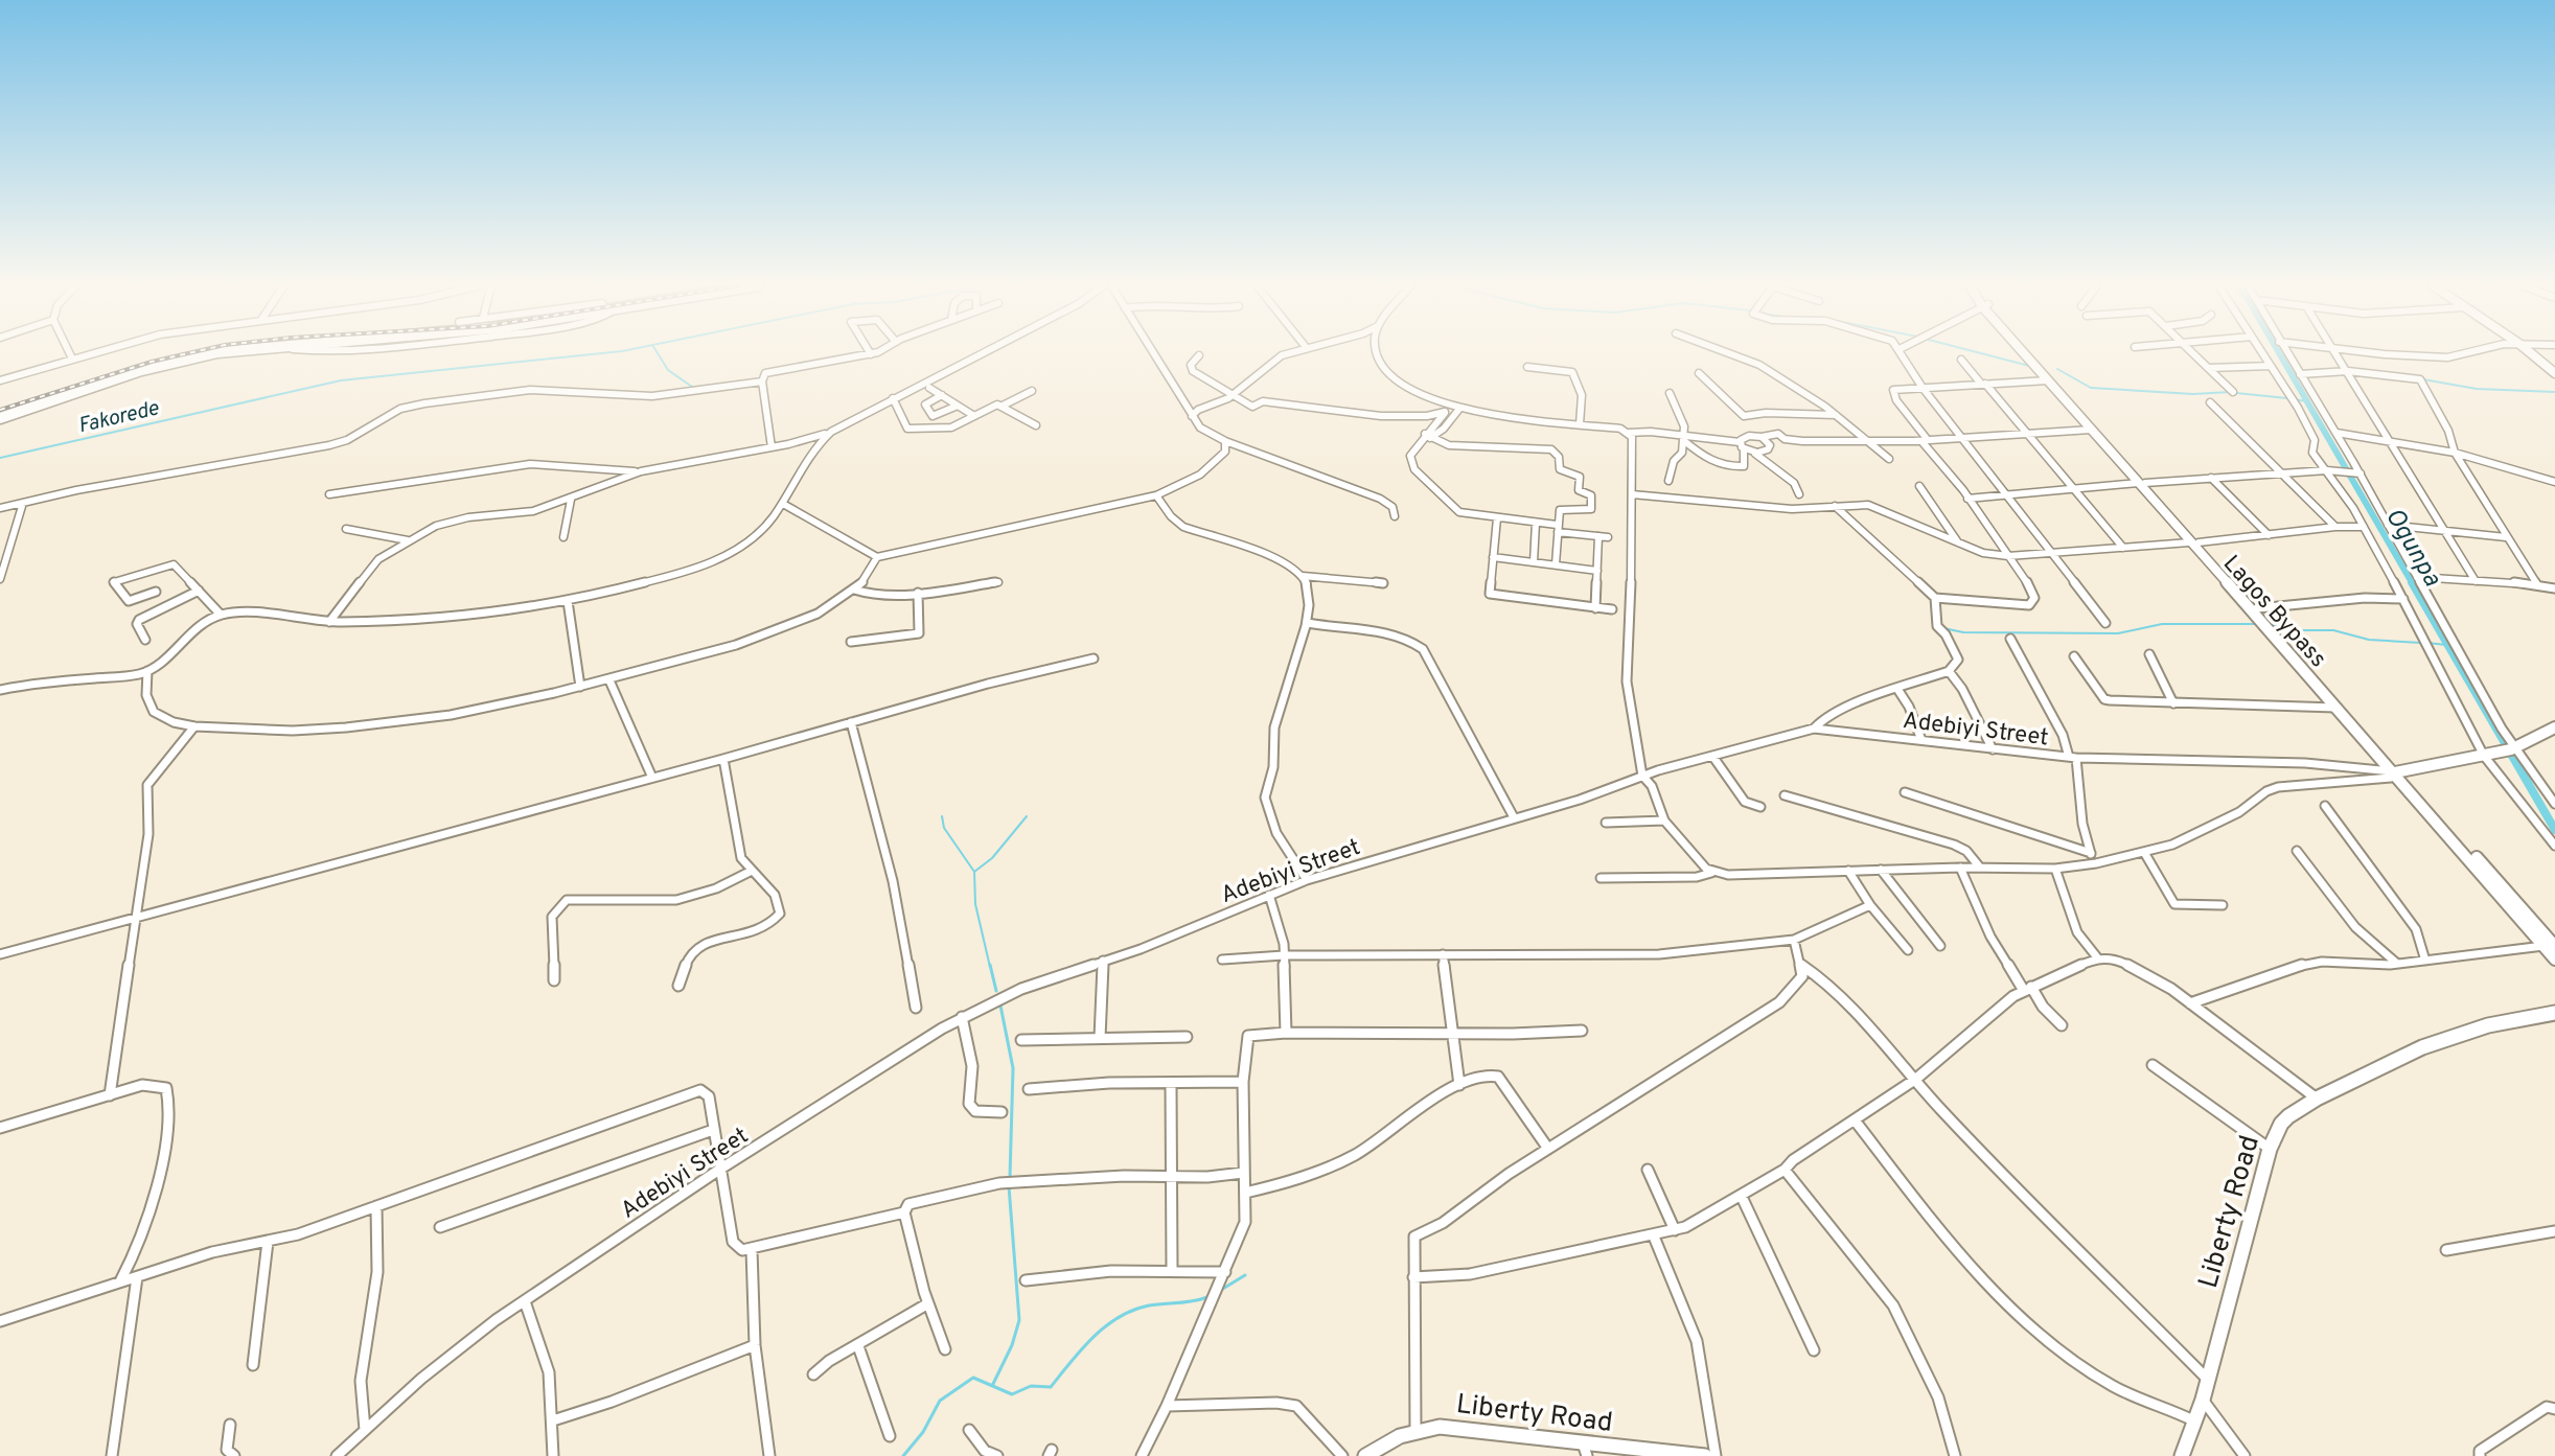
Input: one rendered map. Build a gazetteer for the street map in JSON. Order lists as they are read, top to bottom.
{
  "streets": {
    "main road": ["Lagos Bypass", "Liberty Road"],
    "street": ["Adebiyi Street"]
  },
  "crossings": [
    ["Lagos Bypass", "Adebiyi Street"]
  ],
  "water": ["Fakorede", "Ogunpa"]
}
